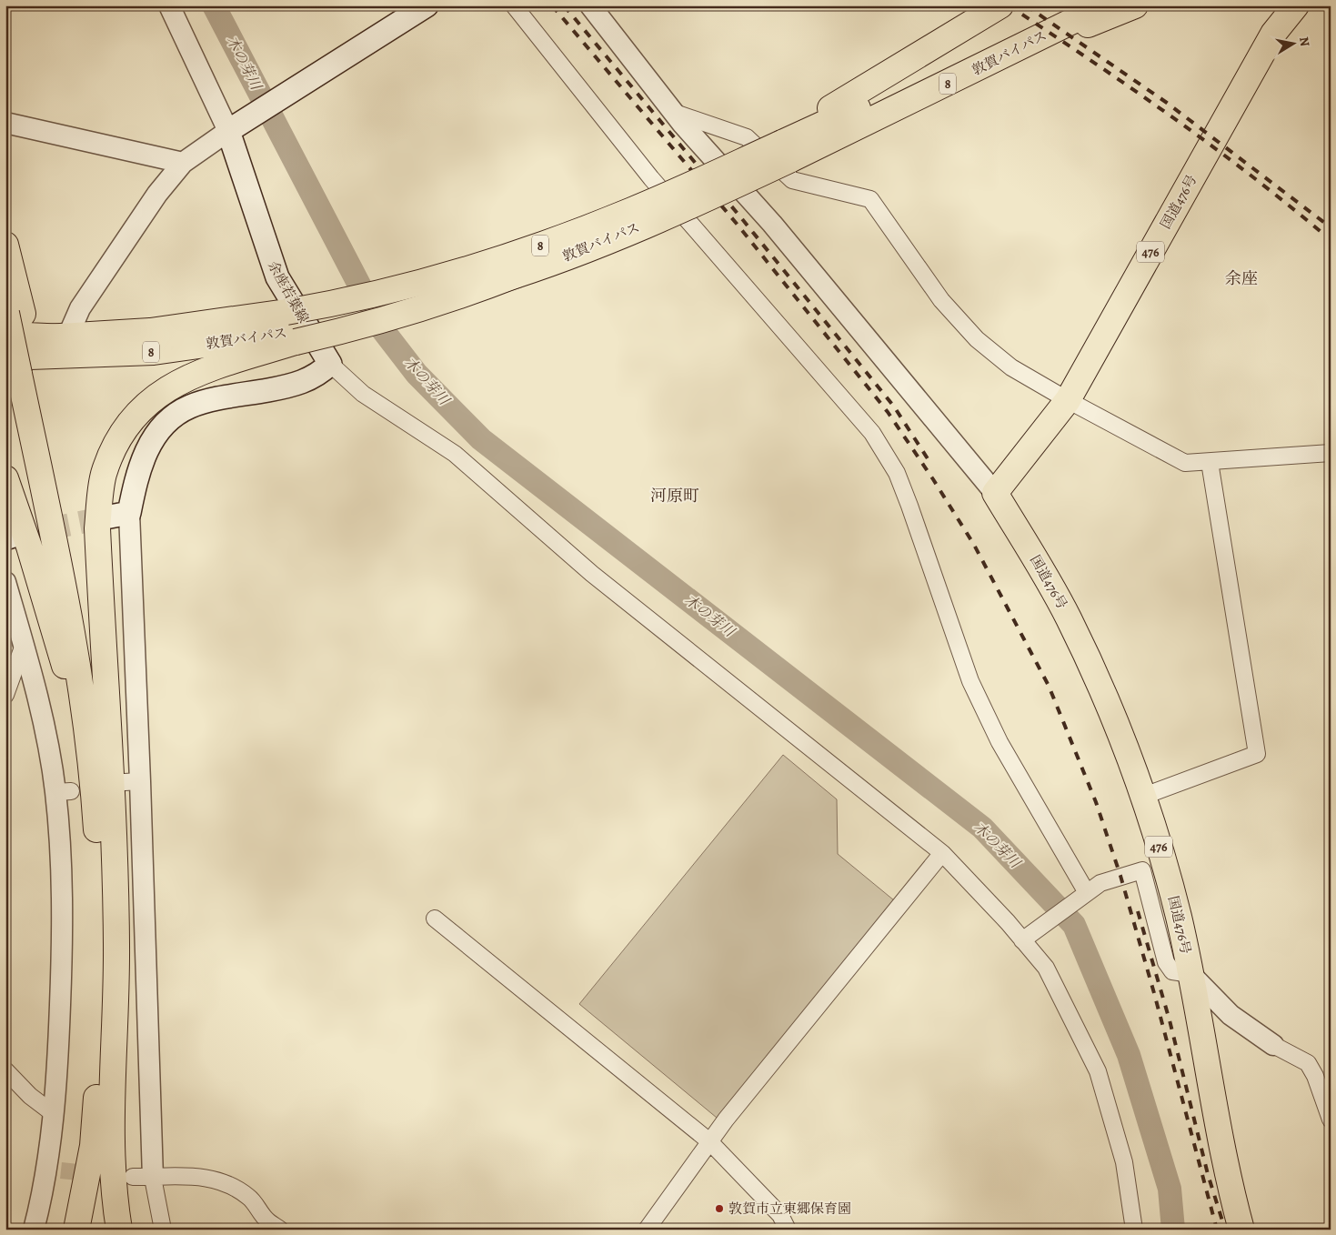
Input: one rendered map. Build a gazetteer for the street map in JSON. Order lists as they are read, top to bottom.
{
  "streets": {
    "highway": [
      "敦賀バイパス",
      "8",
      "国道476号",
      "476"
    ],
    "main road": ["余座若葉線"]
  },
  "districts": ["余座", "河原町"],
  "water": ["木の芽川"],
  "places": ["敦賀市立東郷保育園"],
  "north": "right"
}
